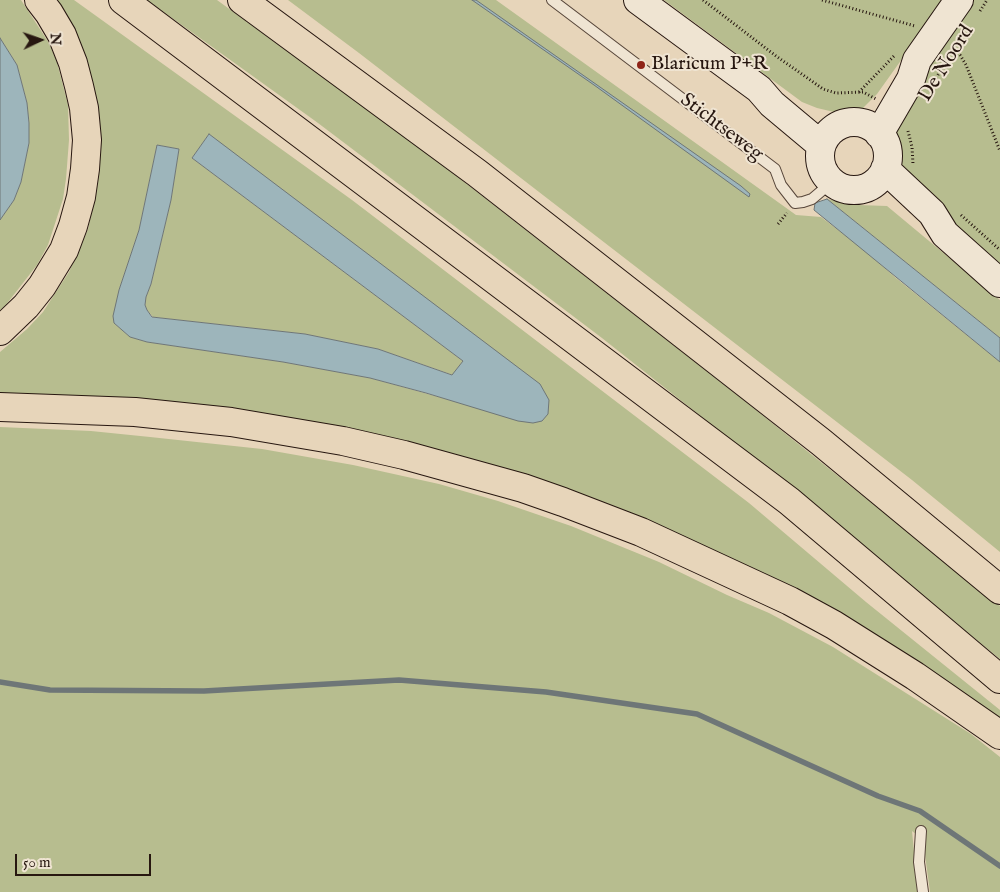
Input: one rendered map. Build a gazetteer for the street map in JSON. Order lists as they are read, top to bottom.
{
  "streets": {
    "street": ["De Noord"],
    "lane": ["Stichtseweg"]
  },
  "crossings": [
    ["De Noord", "Stichtseweg"]
  ],
  "places": ["Blaricum P+R"],
  "scale_bar": "50 m",
  "north": "right"
}
